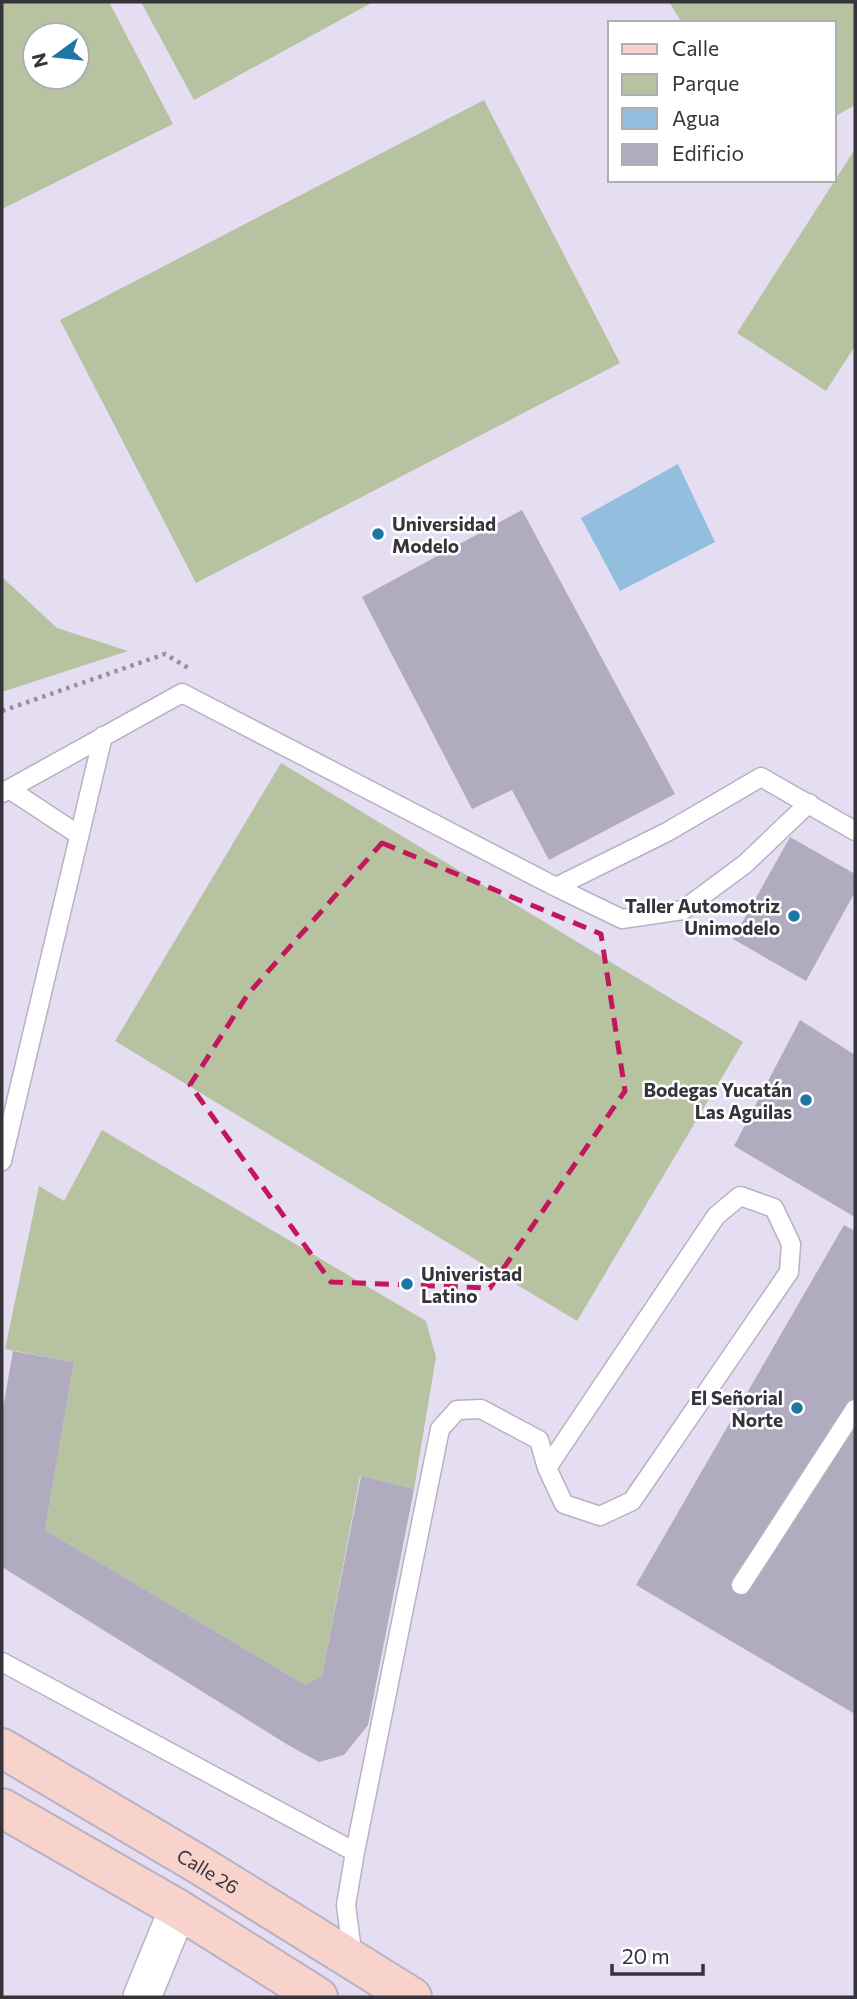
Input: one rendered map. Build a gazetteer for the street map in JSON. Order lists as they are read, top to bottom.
{
  "streets": {
    "main road": ["Calle 26"]
  },
  "places": [
    "Universidad Modelo",
    "Taller Automotriz Unimodelo",
    "Bodegas Yucatán Las Aguilas",
    "Univeristad Latino",
    "El Señorial Norte"
  ],
  "legend": [
    "Calle",
    "Parque",
    "Agua",
    "Edificio"
  ],
  "scale_bar": "20 m",
  "north": "left"
}
